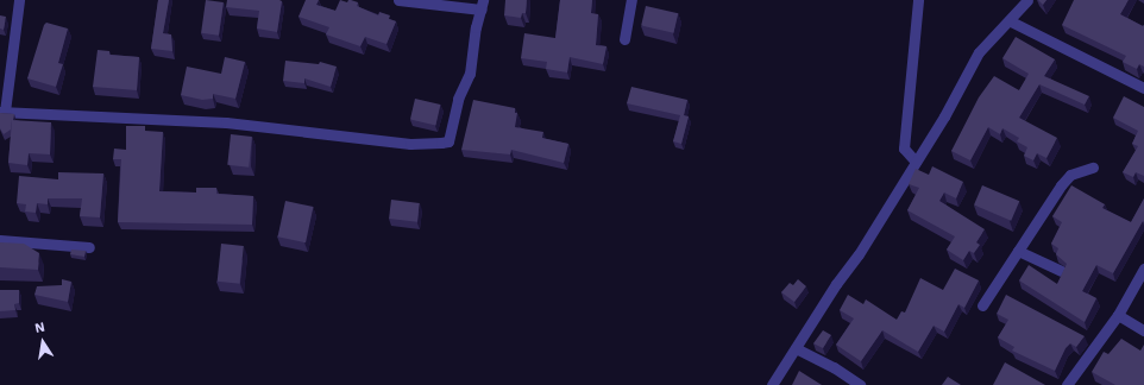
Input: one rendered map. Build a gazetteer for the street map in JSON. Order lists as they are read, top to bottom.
{
  "north": "top"
}
